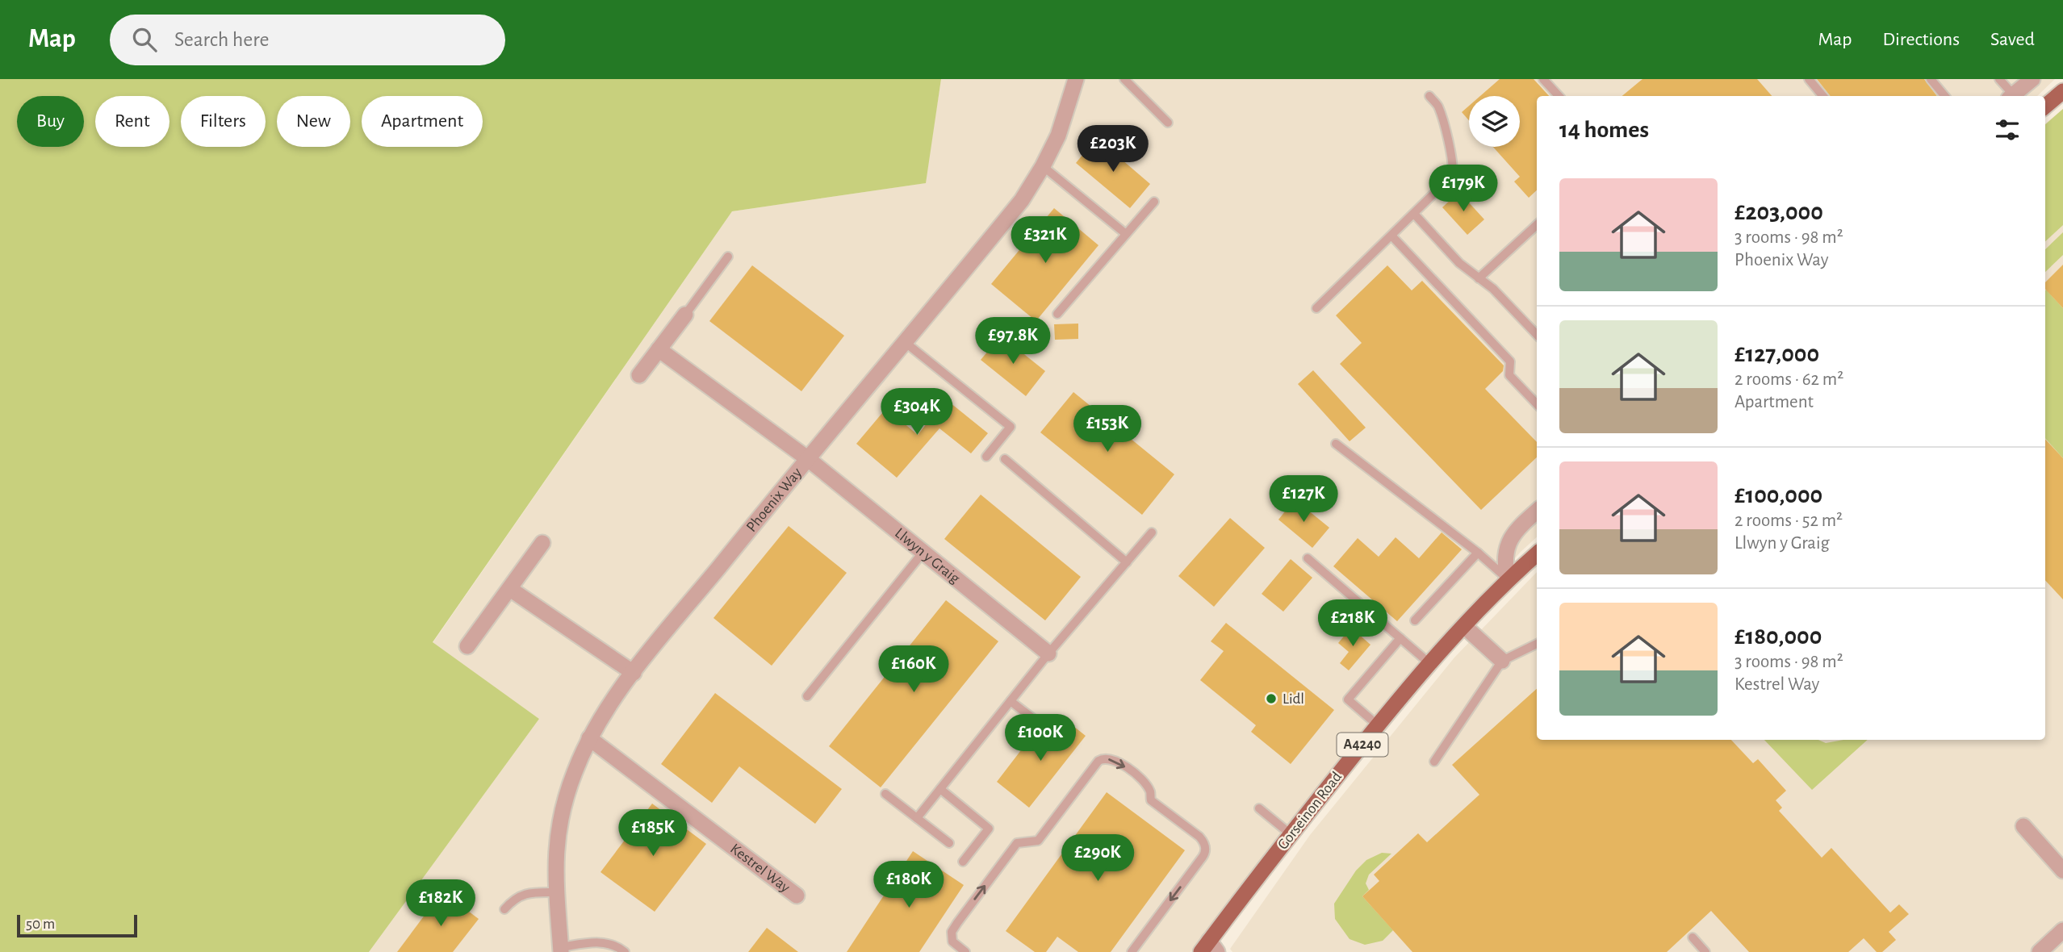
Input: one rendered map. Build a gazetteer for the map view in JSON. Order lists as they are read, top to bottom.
{
  "streets": {
    "main road": ["A4240", "Gorseinon Road"],
    "street": ["Phoenix Way", "Llwyn y Graig", "Kestrel Way"]
  },
  "crossings": [
    ["Phoenix Way", "Llwyn y Graig"],
    ["Phoenix Way", "Kestrel Way"]
  ],
  "places": ["Lidl"],
  "scale_bar": "50 m",
  "page": {
    "header": "Map",
    "search": "Search here",
    "nav": ["Map", "Directions", "Saved"],
    "chip": [
      "Buy",
      "Rent",
      "Filters",
      "New",
      "Apartment"
    ],
    "heading": "14 homes",
    "price": [
      "£203K",
      "£179K",
      "£321K",
      "£97.8K",
      "£304K",
      "£153K",
      "£127K",
      "£218K",
      "£160K",
      "£100K",
      "£185K",
      "£290K",
      "£180K",
      "£182K"
    ],
    "list": [
      {
        "name": "£203,000",
        "note": "3 rooms · 98 m² · Phoenix Way"
      },
      {
        "name": "£127,000",
        "note": "2 rooms · 62 m² · Apartment"
      },
      {
        "name": "£100,000",
        "note": "2 rooms · 52 m² · Llwyn y Graig"
      },
      {
        "name": "£180,000",
        "note": "3 rooms · 98 m² · Kestrel Way"
      }
    ],
    "scale": "50 m"
  }
}
